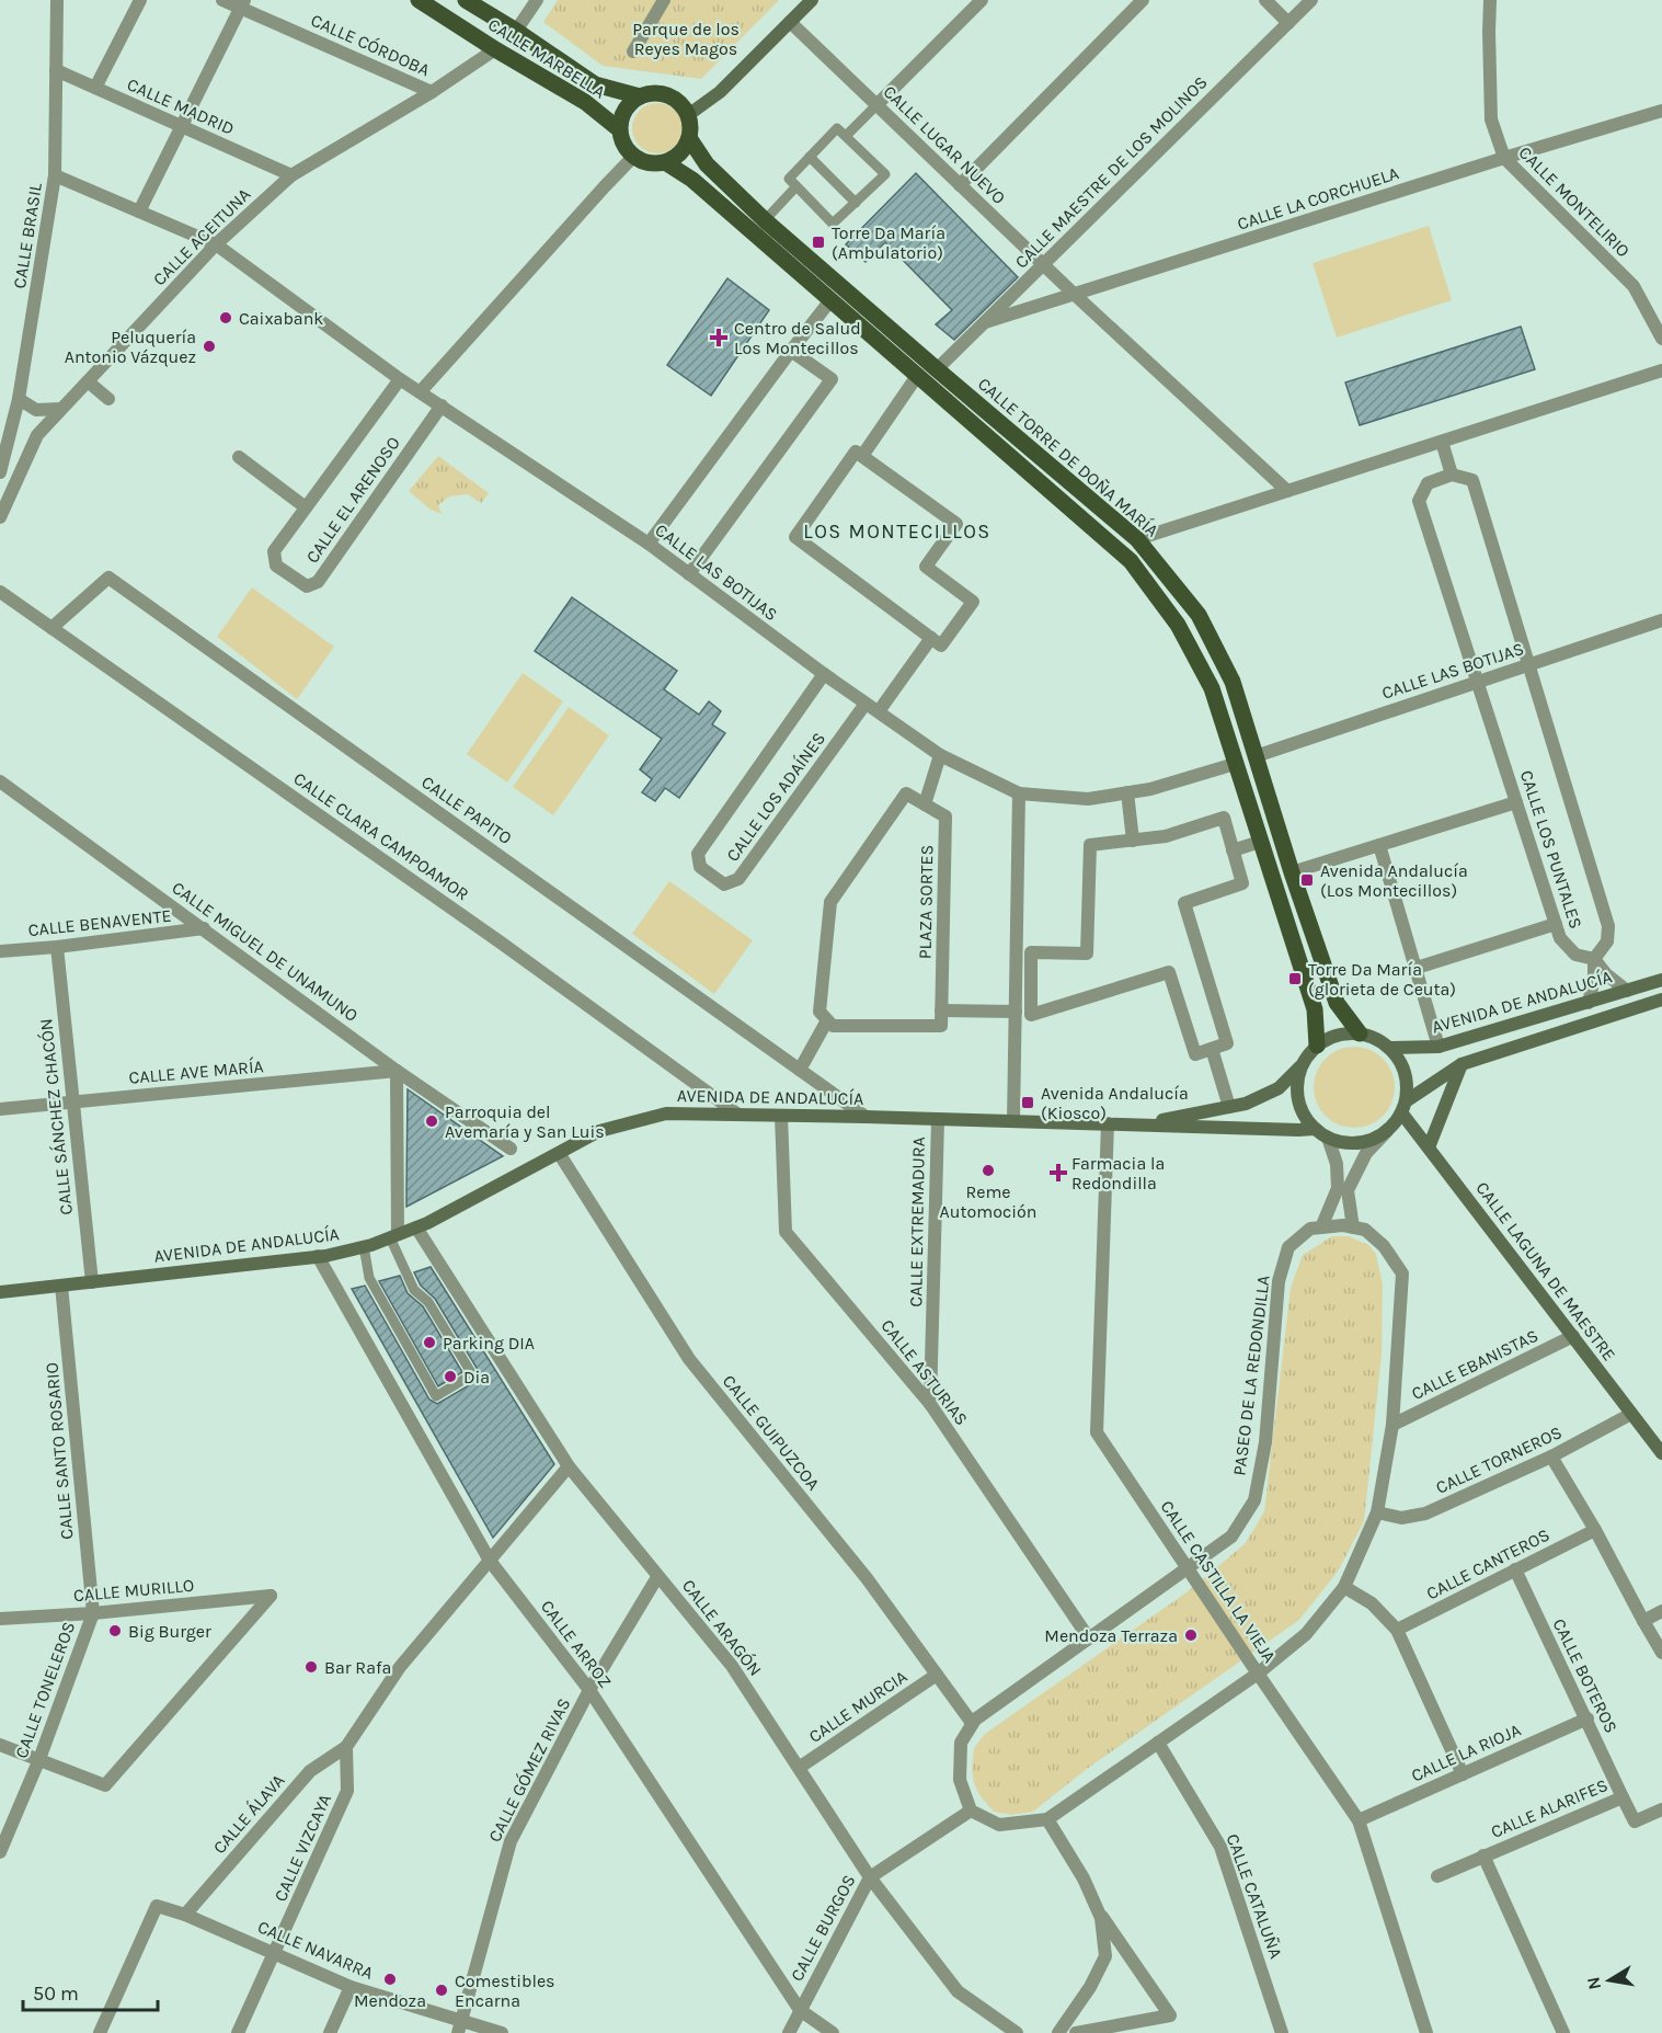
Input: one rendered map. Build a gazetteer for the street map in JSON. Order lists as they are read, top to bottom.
{
  "streets": {
    "main road": [
      "CALLE MARBELLA",
      "CALLE TORRE DE DOÑA MARÍA",
      "AVENIDA DE ANDALUCÍA",
      "CALLE LAGUNA DE MAESTRE"
    ],
    "street": [
      "CALLE CÓRDOBA",
      "CALLE MADRID",
      "CALLE LUGAR NUEVO",
      "CALLE MAESTRE DE LOS MOLINOS",
      "CALLE LA CORCHUELA",
      "CALLE MONTELIRIO",
      "CALLE BRASIL",
      "CALLE ACEITUNA",
      "CALLE EL ARENOSO",
      "CALLE LAS BOTIJAS",
      "CALLE LOS ADAÍNES",
      "CALLE PAPITO",
      "CALLE CLARA CAMPOAMOR",
      "CALLE LOS PUNTALES",
      "PLAZA SORTES",
      "CALLE BENAVENTE",
      "CALLE MIGUEL DE UNAMUNO",
      "CALLE AVE MARÍA",
      "CALLE SÁNCHEZ CHACÓN",
      "CALLE EXTREMADURA",
      "CALLE EBANISTAS",
      "CALLE ASTURIAS",
      "PASEO DE LA REDONDILLA",
      "CALLE GUIPUZCOA",
      "CALLE SANTO ROSARIO",
      "CALLE TORNEROS",
      "CALLE CANTEROS",
      "CALLE CASTILLA LA VIEJA",
      "CALLE MURILLO",
      "CALLE ARAGÓN",
      "CALLE ARROZ",
      "CALLE BOTEROS",
      "CALLE TONELEROS",
      "CALLE MURCIA",
      "CALLE LA RIOJA",
      "CALLE GÓMEZ RIVAS",
      "CALLE ALARIFES",
      "CALLE ÁLAVA",
      "CALLE VIZCAYA",
      "CALLE CATALUÑA",
      "CALLE BURGOS",
      "CALLE NAVARRA"
    ]
  },
  "crossings": [
    ["CALLE CÓRDOBA", "CALLE ACEITUNA"],
    ["CALLE MARBELLA", "CALLE ACEITUNA"],
    ["CALLE MARBELLA", "CALLE TORRE DE DOÑA MARÍA"],
    ["CALLE MADRID", "CALLE BRASIL"],
    ["CALLE MADRID", "CALLE ACEITUNA"],
    ["CALLE LUGAR NUEVO", "CALLE MAESTRE DE LOS MOLINOS"],
    ["CALLE LUGAR NUEVO", "CALLE LA CORCHUELA"],
    ["CALLE MAESTRE DE LOS MOLINOS", "CALLE LA CORCHUELA"],
    ["CALLE MAESTRE DE LOS MOLINOS", "CALLE TORRE DE DOÑA MARÍA"],
    ["CALLE LA CORCHUELA", "CALLE MONTELIRIO"],
    ["CALLE BRASIL", "CALLE LAS BOTIJAS"],
    ["CALLE ACEITUNA", "CALLE LAS BOTIJAS"],
    ["CALLE TORRE DE DOÑA MARÍA", "CALLE LAS BOTIJAS"],
    ["CALLE TORRE DE DOÑA MARÍA", "AVENIDA DE ANDALUCÍA"],
    ["CALLE TORRE DE DOÑA MARÍA", "CALLE LAGUNA DE MAESTRE"],
    ["CALLE EL ARENOSO", "CALLE LAS BOTIJAS"],
    ["CALLE LAS BOTIJAS", "CALLE LOS ADAÍNES"],
    ["CALLE LAS BOTIJAS", "CALLE LOS PUNTALES"],
    ["CALLE PAPITO", "CALLE CLARA CAMPOAMOR"],
    ["CALLE PAPITO", "AVENIDA DE ANDALUCÍA"],
    ["CALLE CLARA CAMPOAMOR", "AVENIDA DE ANDALUCÍA"],
    ["CALLE BENAVENTE", "CALLE MIGUEL DE UNAMUNO"],
    ["CALLE BENAVENTE", "CALLE SÁNCHEZ CHACÓN"],
    ["CALLE MIGUEL DE UNAMUNO", "CALLE AVE MARÍA"],
    ["AVENIDA DE ANDALUCÍA", "CALLE SÁNCHEZ CHACÓN"],
    ["AVENIDA DE ANDALUCÍA", "CALLE EXTREMADURA"],
    ["AVENIDA DE ANDALUCÍA", "CALLE LAGUNA DE MAESTRE"],
    ["AVENIDA DE ANDALUCÍA", "CALLE ASTURIAS"],
    ["AVENIDA DE ANDALUCÍA", "CALLE GUIPUZCOA"],
    ["AVENIDA DE ANDALUCÍA", "CALLE SANTO ROSARIO"],
    ["AVENIDA DE ANDALUCÍA", "CALLE CASTILLA LA VIEJA"],
    ["AVENIDA DE ANDALUCÍA", "CALLE ARAGÓN"],
    ["AVENIDA DE ANDALUCÍA", "CALLE ARROZ"],
    ["CALLE AVE MARÍA", "CALLE SÁNCHEZ CHACÓN"],
    ["CALLE EXTREMADURA", "CALLE ASTURIAS"],
    ["CALLE LAGUNA DE MAESTRE", "CALLE EBANISTAS"],
    ["CALLE LAGUNA DE MAESTRE", "CALLE TORNEROS"],
    ["CALLE EBANISTAS", "PASEO DE LA REDONDILLA"],
    ["CALLE ASTURIAS", "PASEO DE LA REDONDILLA"],
    ["PASEO DE LA REDONDILLA", "CALLE GUIPUZCOA"],
    ["PASEO DE LA REDONDILLA", "CALLE TORNEROS"],
    ["PASEO DE LA REDONDILLA", "CALLE CASTILLA LA VIEJA"],
    ["PASEO DE LA REDONDILLA", "CALLE CATALUÑA"],
    ["PASEO DE LA REDONDILLA", "CALLE BURGOS"],
    ["CALLE GUIPUZCOA", "CALLE MURCIA"],
    ["CALLE SANTO ROSARIO", "CALLE MURILLO"],
    ["CALLE SANTO ROSARIO", "CALLE TONELEROS"],
    ["CALLE CANTEROS", "CALLE BOTEROS"],
    ["CALLE CASTILLA LA VIEJA", "CALLE LA RIOJA"],
    ["CALLE MURILLO", "CALLE TONELEROS"],
    ["CALLE ARAGÓN", "CALLE MURCIA"],
    ["CALLE ARAGÓN", "CALLE GÓMEZ RIVAS"],
    ["CALLE ARAGÓN", "CALLE BURGOS"],
    ["CALLE ARROZ", "CALLE GÓMEZ RIVAS"],
    ["CALLE ARROZ", "CALLE BURGOS"],
    ["CALLE BOTEROS", "CALLE LA RIOJA"],
    ["CALLE BOTEROS", "CALLE ALARIFES"],
    ["CALLE GÓMEZ RIVAS", "CALLE NAVARRA"],
    ["CALLE ÁLAVA", "CALLE VIZCAYA"],
    ["CALLE ÁLAVA", "CALLE NAVARRA"],
    ["CALLE VIZCAYA", "CALLE NAVARRA"]
  ],
  "districts": ["LOS MONTECILLOS"],
  "parks": ["Parque de los Reyes Magos"],
  "places": {
    "transit": [
      "Torre Dª María (Ambulatorio)",
      "Avenida Andalucía (Los Montecillos)",
      "Torre Dª María (glorieta de Ceuta)",
      "Avenida Andalucía (Kiosco)"
    ],
    "other": [
      "Caixabank",
      "Peluquería Antonio Vázquez",
      "Parroquia del Avemaría y San Luis",
      "Reme Automoción",
      "Parking DIA",
      "Dia",
      "Big Burger",
      "Mendoza Terraza",
      "Bar Rafa",
      "Mendoza",
      "Comestibles Encarna"
    ],
    "health": ["Centro de Salud Los Montecillos", "Farmacia la Redondilla"]
  },
  "scale_bar": "50 m",
  "north": "left"
}
